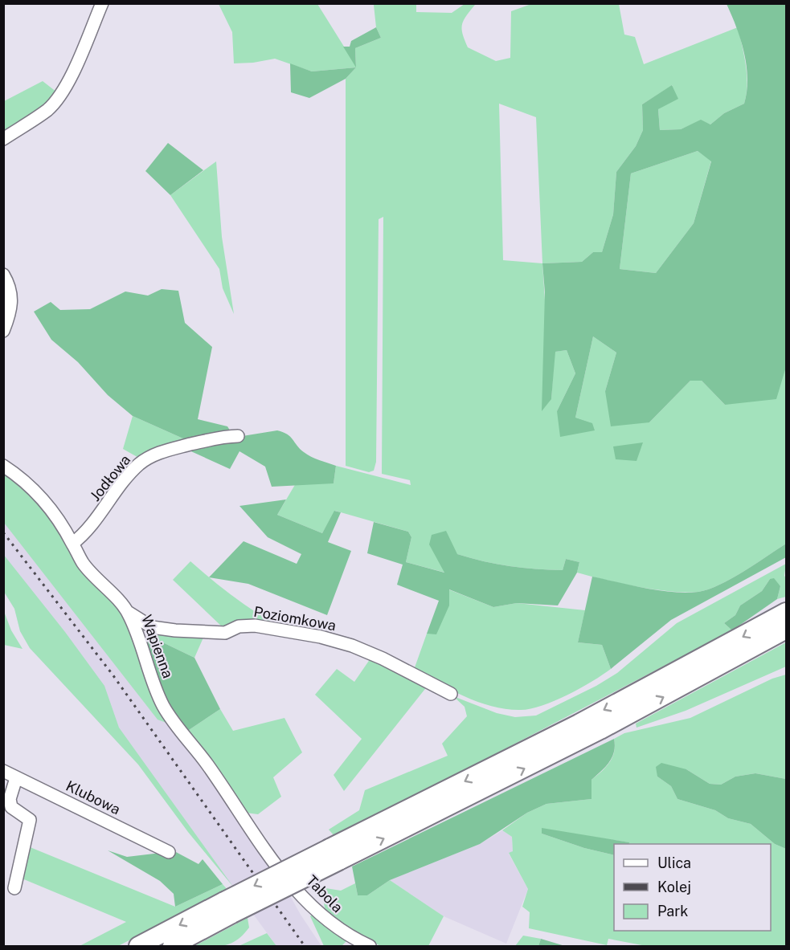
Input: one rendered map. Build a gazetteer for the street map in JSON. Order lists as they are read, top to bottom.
{
  "streets": {
    "street": [
      "Jodłowa",
      "Poziomkowa",
      "Wapienna",
      "Klubowa",
      "Tabola"
    ]
  },
  "crossings": [
    ["Jodłowa", "Wapienna"],
    ["Poziomkowa", "Wapienna"],
    ["Wapienna", "Tabola"]
  ],
  "legend": ["Ulica", "Kolej", "Park"]
}
